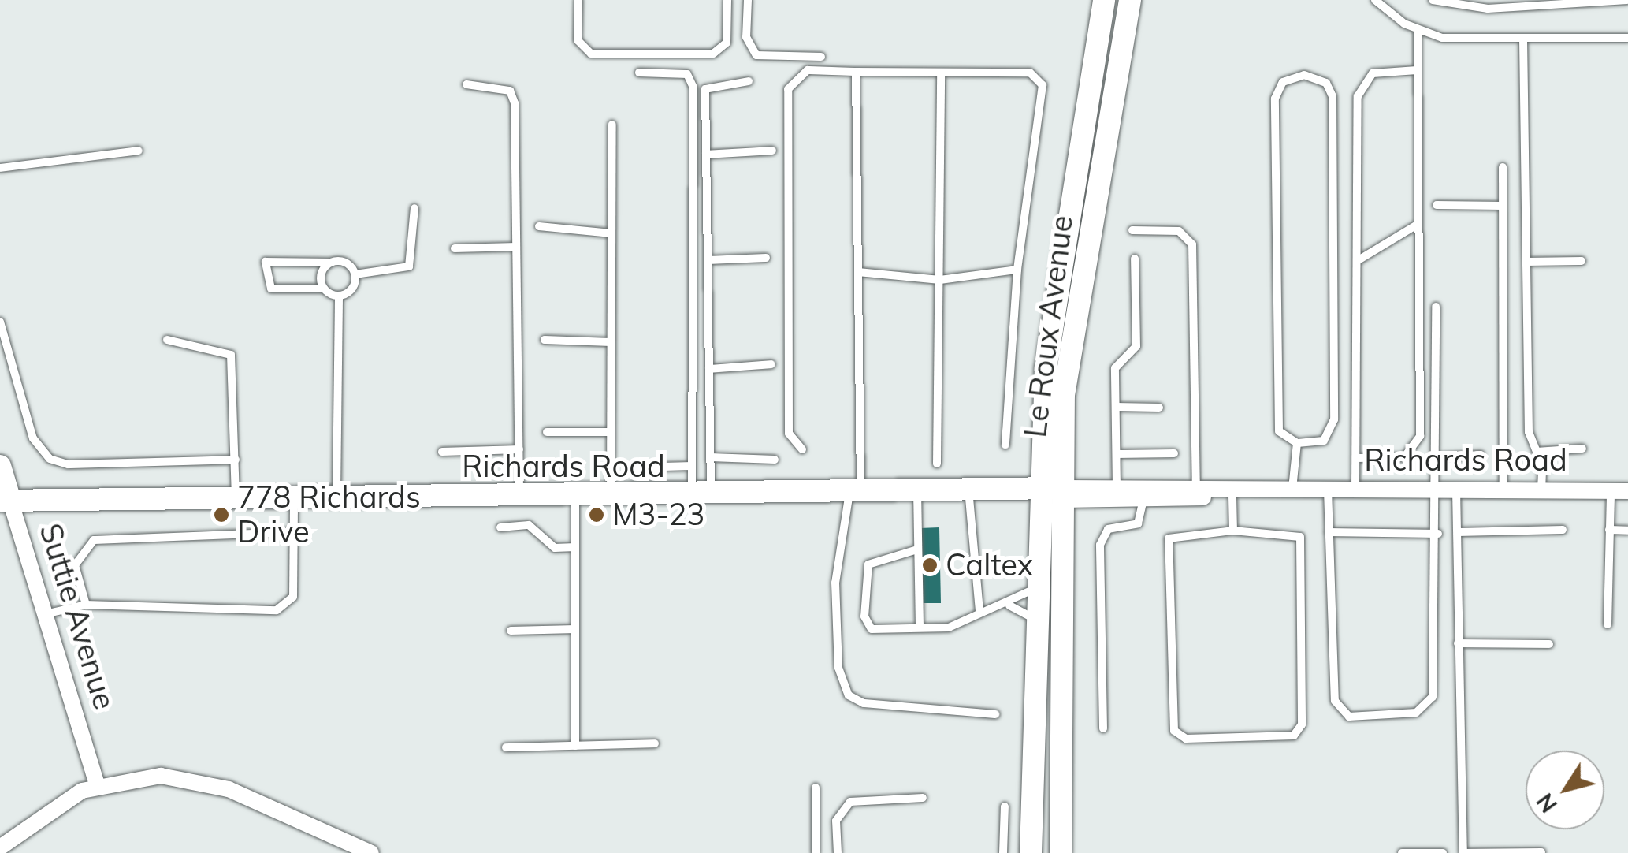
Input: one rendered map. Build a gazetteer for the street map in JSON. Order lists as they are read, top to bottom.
{
  "streets": {
    "main road": ["Le Roux Avenue", "Richards Road", "Suttie Avenue"]
  },
  "crossings": [
    ["Le Roux Avenue", "Richards Road"],
    ["Richards Road", "Suttie Avenue"]
  ],
  "places": ["778 Richards Drive", "M3-23", "Caltex"],
  "north": "bottom left"
}
